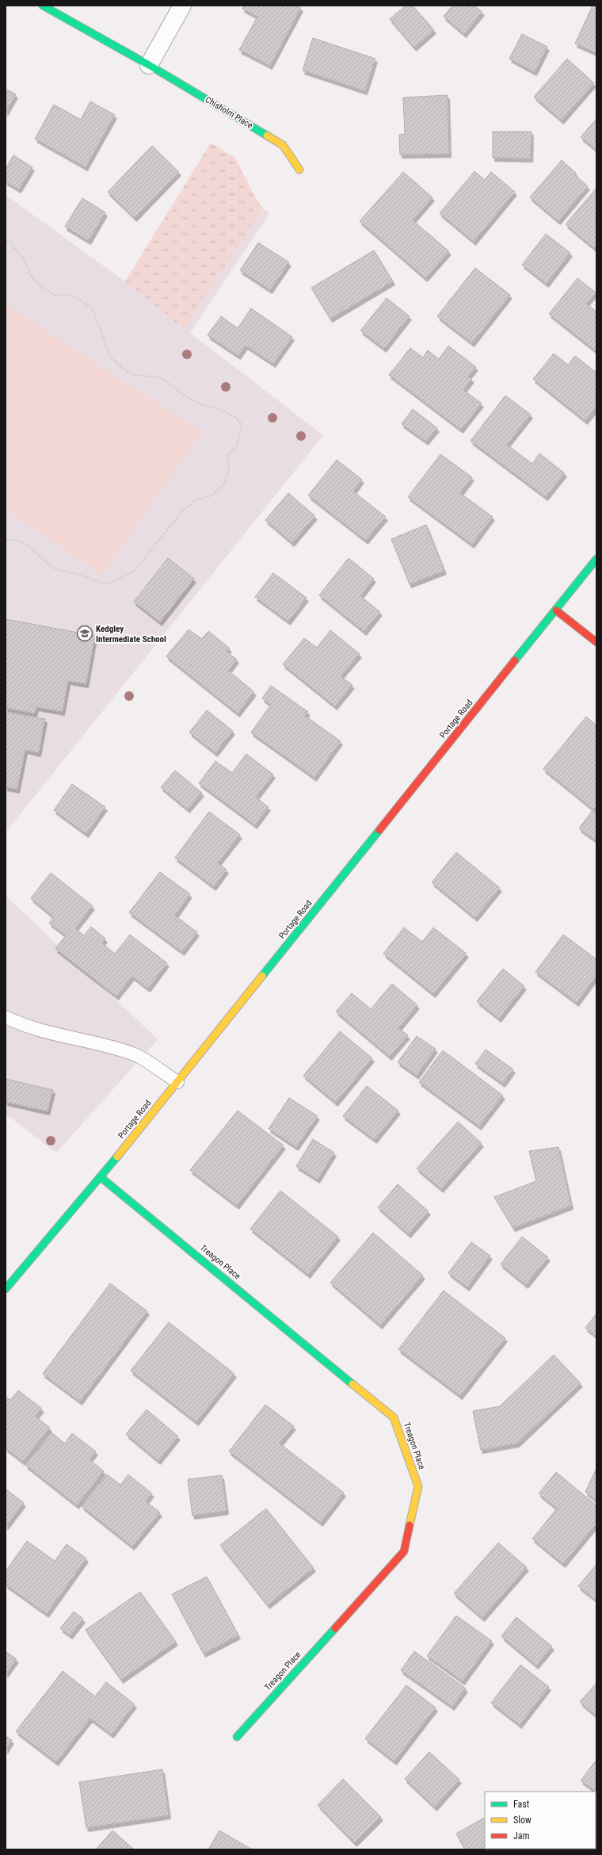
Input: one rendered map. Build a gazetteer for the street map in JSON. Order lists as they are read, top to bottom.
{
  "streets": {
    "street": ["Chisholm Place", "Portage Road", "Treagon Place"]
  },
  "crossings": [
    ["Portage Road", "Treagon Place"]
  ],
  "places": {
    "school or university": ["Kedgley Intermediate School"]
  },
  "legend": ["Fast", "Slow", "Jam"]
}
